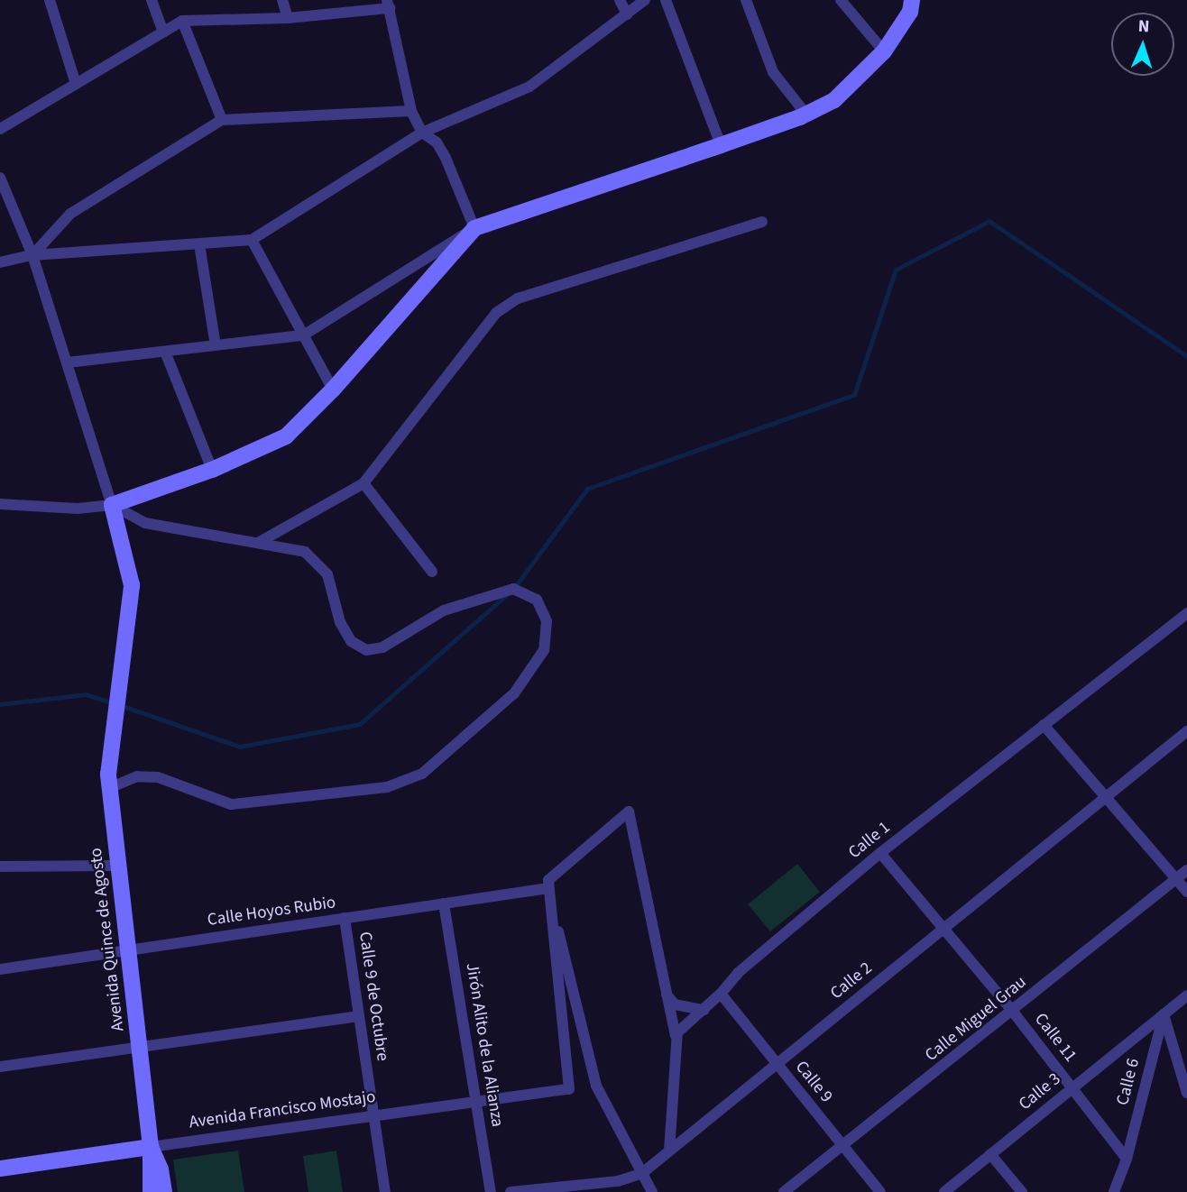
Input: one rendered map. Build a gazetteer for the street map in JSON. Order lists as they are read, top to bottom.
{
  "streets": {
    "street": [
      "Calle 1",
      "Calle Hoyos Rubio",
      "Avenida Quince de Agosto",
      "Calle 2",
      "Calle 9 de Octubre",
      "Calle Miguel Grau",
      "Calle 11",
      "Jirón Alito de la Alianza",
      "Calle 9",
      "Calle 6",
      "Calle 3",
      "Avenida Francisco Mostajo"
    ]
  },
  "crossings": [
    ["Calle 1", "Calle 11"],
    ["Calle 1", "Calle 9"],
    ["Calle Hoyos Rubio", "Avenida Quince de Agosto"],
    ["Calle Hoyos Rubio", "Calle 9 de Octubre"],
    ["Calle Hoyos Rubio", "Jirón Alito de la Alianza"],
    ["Calle Hoyos Rubio", "Avenida Francisco Mostajo"],
    ["Avenida Quince de Agosto", "Avenida Francisco Mostajo"],
    ["Calle 2", "Calle 11"],
    ["Calle 2", "Calle 9"],
    ["Calle 9 de Octubre", "Avenida Francisco Mostajo"],
    ["Calle Miguel Grau", "Calle 11"],
    ["Calle Miguel Grau", "Calle 9"],
    ["Calle 11", "Calle 6"],
    ["Calle 11", "Calle 3"],
    ["Jirón Alito de la Alianza", "Avenida Francisco Mostajo"],
    ["Calle 6", "Calle 3"]
  ],
  "north": "top"
}
